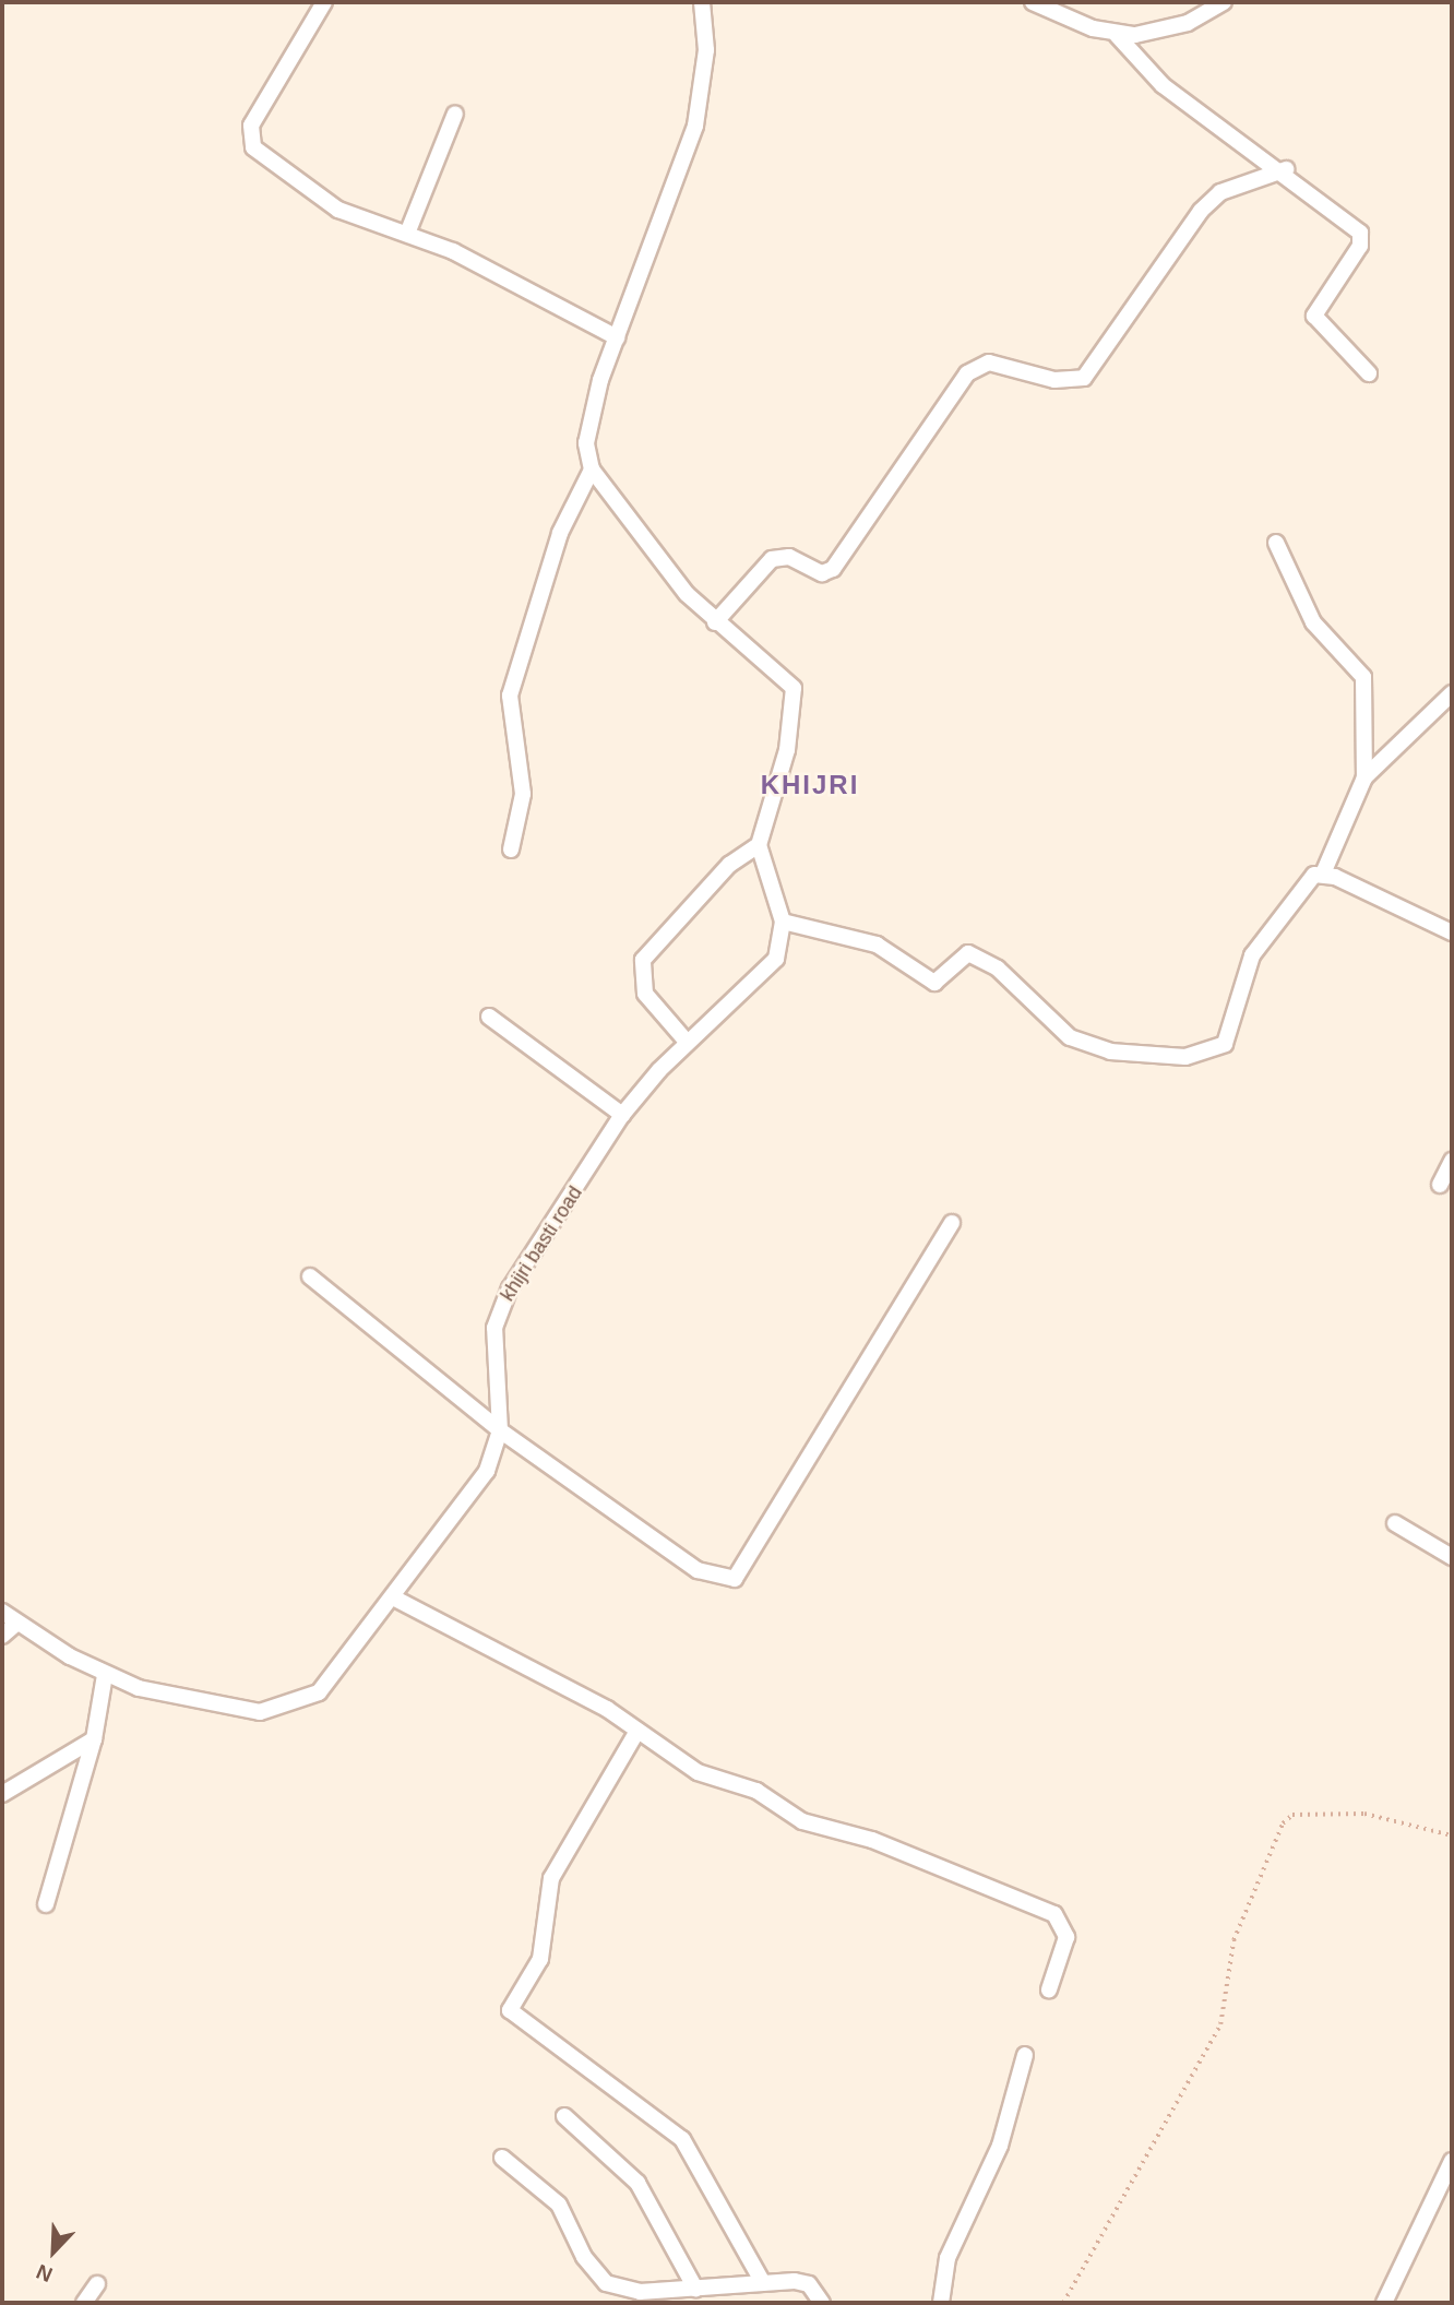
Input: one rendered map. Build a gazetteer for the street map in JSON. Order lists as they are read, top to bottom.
{
  "streets": {
    "street": ["khijri basti road"]
  },
  "districts": ["KHIJRI"],
  "north": "bottom left"
}
